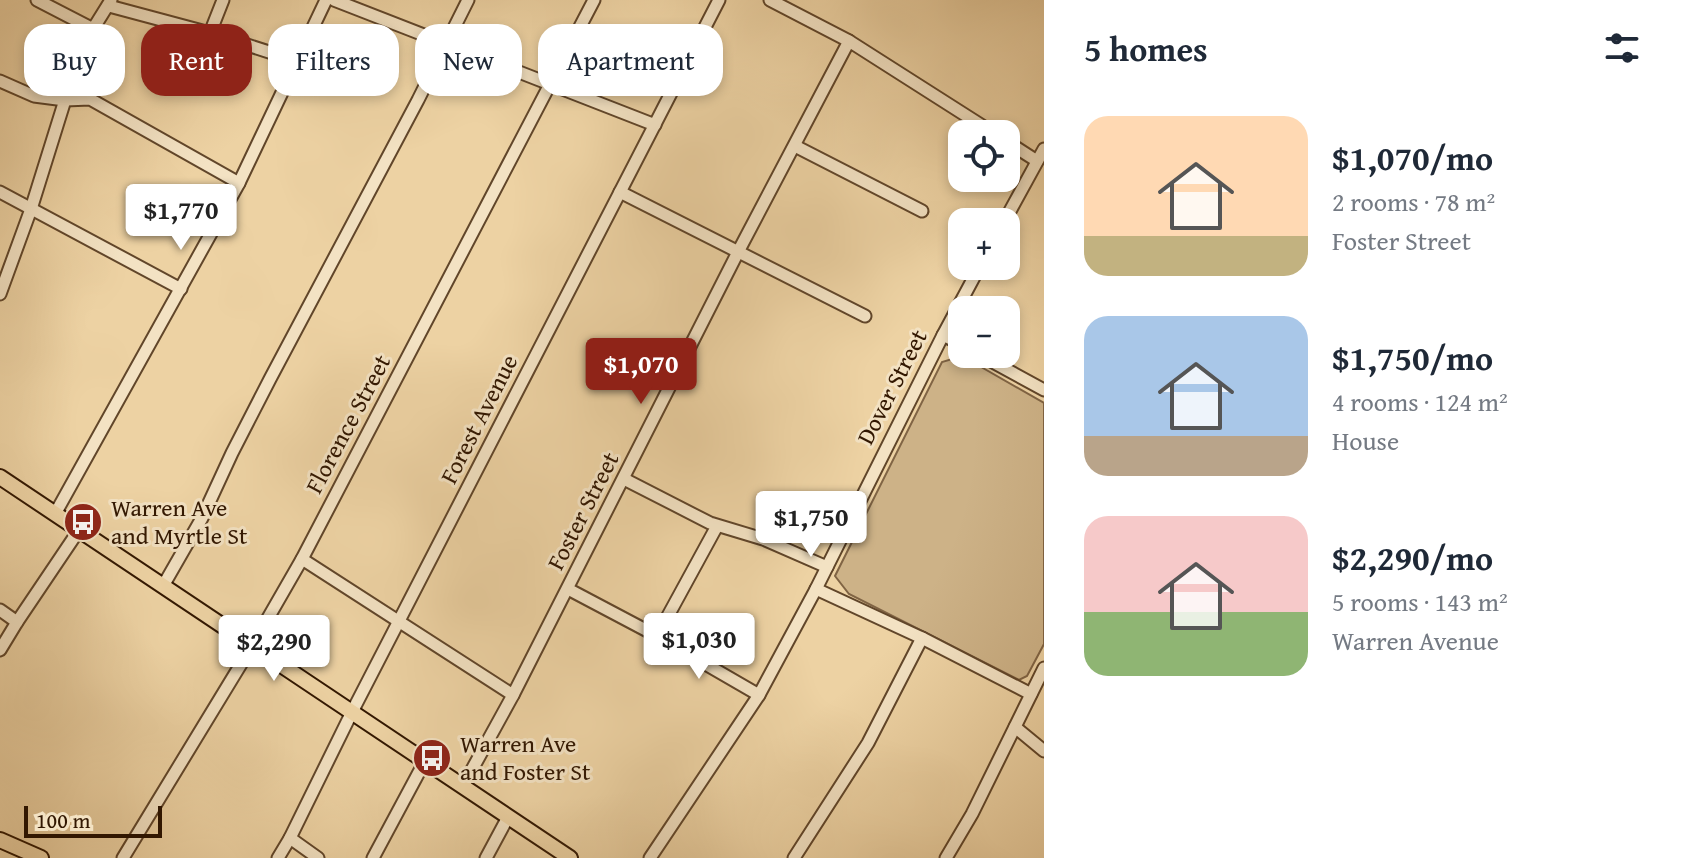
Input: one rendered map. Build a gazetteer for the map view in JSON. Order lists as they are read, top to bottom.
{
  "streets": {
    "street": [
      "Dover Street",
      "Forest Avenue",
      "Florence Street",
      "Foster Street"
    ]
  },
  "places": {
    "bus stop": ["Warren Ave and Myrtle St", "Warren Ave and Foster St"]
  },
  "scale_bar": "100 m",
  "page": {
    "heading": "5 homes",
    "chip": [
      "Buy",
      "Rent",
      "Filters",
      "New",
      "Apartment"
    ],
    "list": [
      {
        "name": "$1,070/mo",
        "note": "2 rooms · 78 m² · Foster Street"
      },
      {
        "name": "$1,750/mo",
        "note": "4 rooms · 124 m² · House"
      },
      {
        "name": "$2,290/mo",
        "note": "5 rooms · 143 m² · Warren Avenue"
      }
    ],
    "map_buttons": ["+", "−"],
    "price": [
      "$1,770",
      "$1,070",
      "$1,750",
      "$1,030",
      "$2,290"
    ],
    "scale": "100 m"
  }
}
